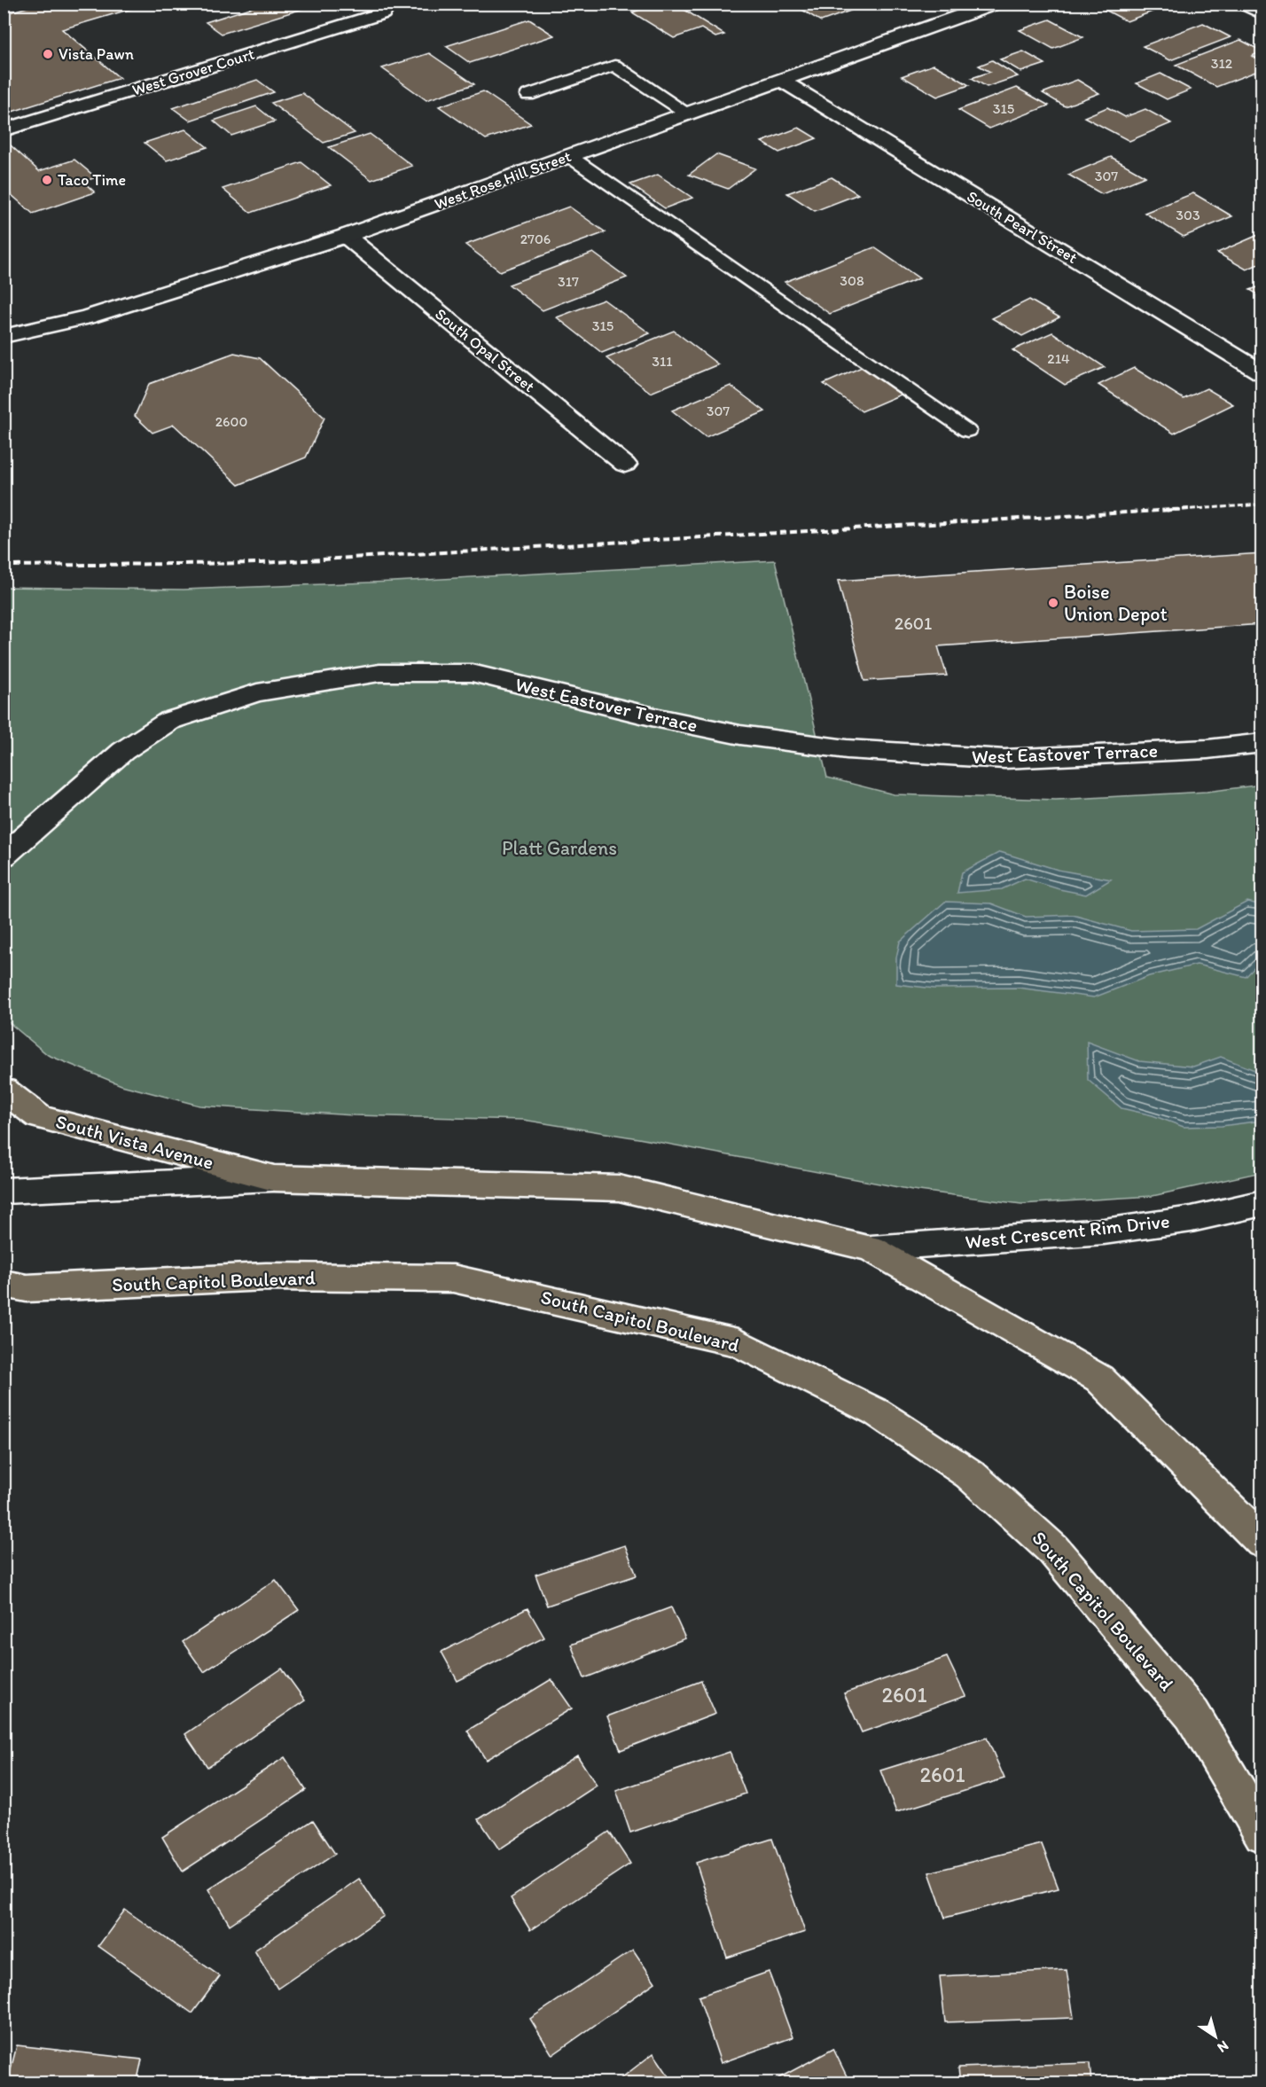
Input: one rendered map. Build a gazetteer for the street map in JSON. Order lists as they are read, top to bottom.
{
  "streets": {
    "main road": ["South Vista Avenue", "South Capitol Boulevard"],
    "street": [
      "West Grover Court",
      "West Rose Hill Street",
      "South Pearl Street",
      "South Opal Street",
      "West Eastover Terrace",
      "West Crescent Rim Drive"
    ]
  },
  "crossings": [
    ["West Rose Hill Street", "South Pearl Street"],
    ["West Rose Hill Street", "South Opal Street"]
  ],
  "parks": ["Platt Gardens"],
  "places": ["Vista Pawn", "Taco Time", "Boise Union Depot"],
  "house_numbers": [
    "312",
    "315",
    "307",
    "303",
    "2706",
    "308",
    "317",
    "315",
    "214",
    "311",
    "307",
    "2600",
    "2601",
    "2601",
    "2601"
  ],
  "north": "bottom right"
}
